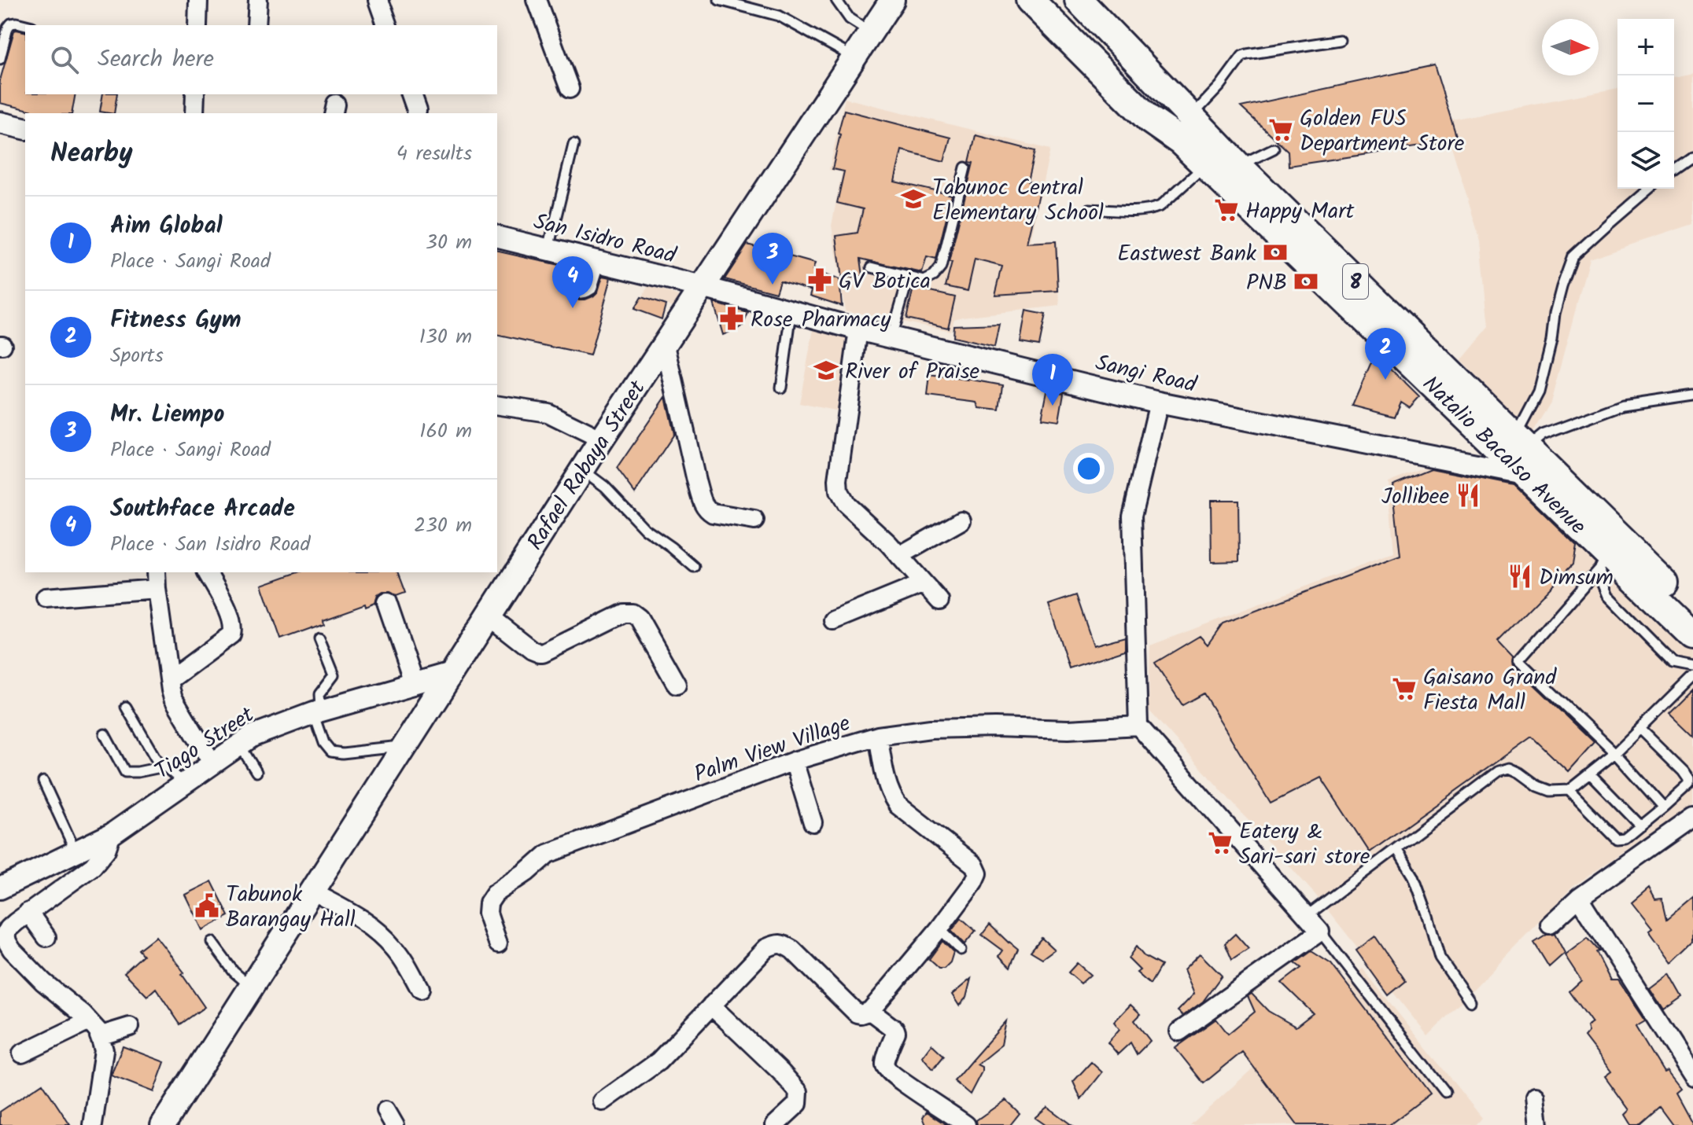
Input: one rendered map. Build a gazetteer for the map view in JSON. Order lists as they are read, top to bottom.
{
  "streets": {
    "main road": ["8", "Natalio Bacalso Avenue", "Rafael Rabaya Street"],
    "street": [
      "San Isidro Road",
      "Sangi Road",
      "Tiago Street",
      "Palm View Village"
    ]
  },
  "crossings": [
    ["San Isidro Road", "Sangi Road"],
    ["San Isidro Road", "Rafael Rabaya Street"],
    ["Sangi Road", "Natalio Bacalso Avenue"],
    ["Sangi Road", "Rafael Rabaya Street"],
    ["Rafael Rabaya Street", "Tiago Street"]
  ],
  "places": {
    "supermarket": [
      "Golden FUS Department Store",
      "Happy Mart",
      "Gaisano Grand Fiesta Mall",
      "Eatery & Sari-sari store"
    ],
    "school or university": ["Tabunoc Central Elementary School", "River of Praise"],
    "bank": ["Eastwest Bank", "PNB"],
    "pharmacy": ["GV Botica", "Rose Pharmacy"],
    "restaurant": ["Jollibee", "Dimsum"],
    "public building": ["Tabunok Barangay Hall"]
  },
  "north": "right",
  "page": {
    "map_buttons": ["+", "−"],
    "search": "Search here",
    "heading": ["Nearby", "4 results"],
    "list": [
      {
        "mark": "1",
        "name": "Aim Global",
        "note": "Place · Sangi Road",
        "value": "30 m"
      },
      {
        "mark": "2",
        "name": "Fitness Gym",
        "note": "Sports",
        "value": "130 m"
      },
      {
        "mark": "3",
        "name": "Mr. Liempo",
        "note": "Place · Sangi Road",
        "value": "160 m"
      },
      {
        "mark": "4",
        "name": "Southface Arcade",
        "note": "Place · San Isidro Road",
        "value": "230 m"
      }
    ],
    "pins": [
      "3",
      "4",
      "2",
      "1"
    ]
  }
}
